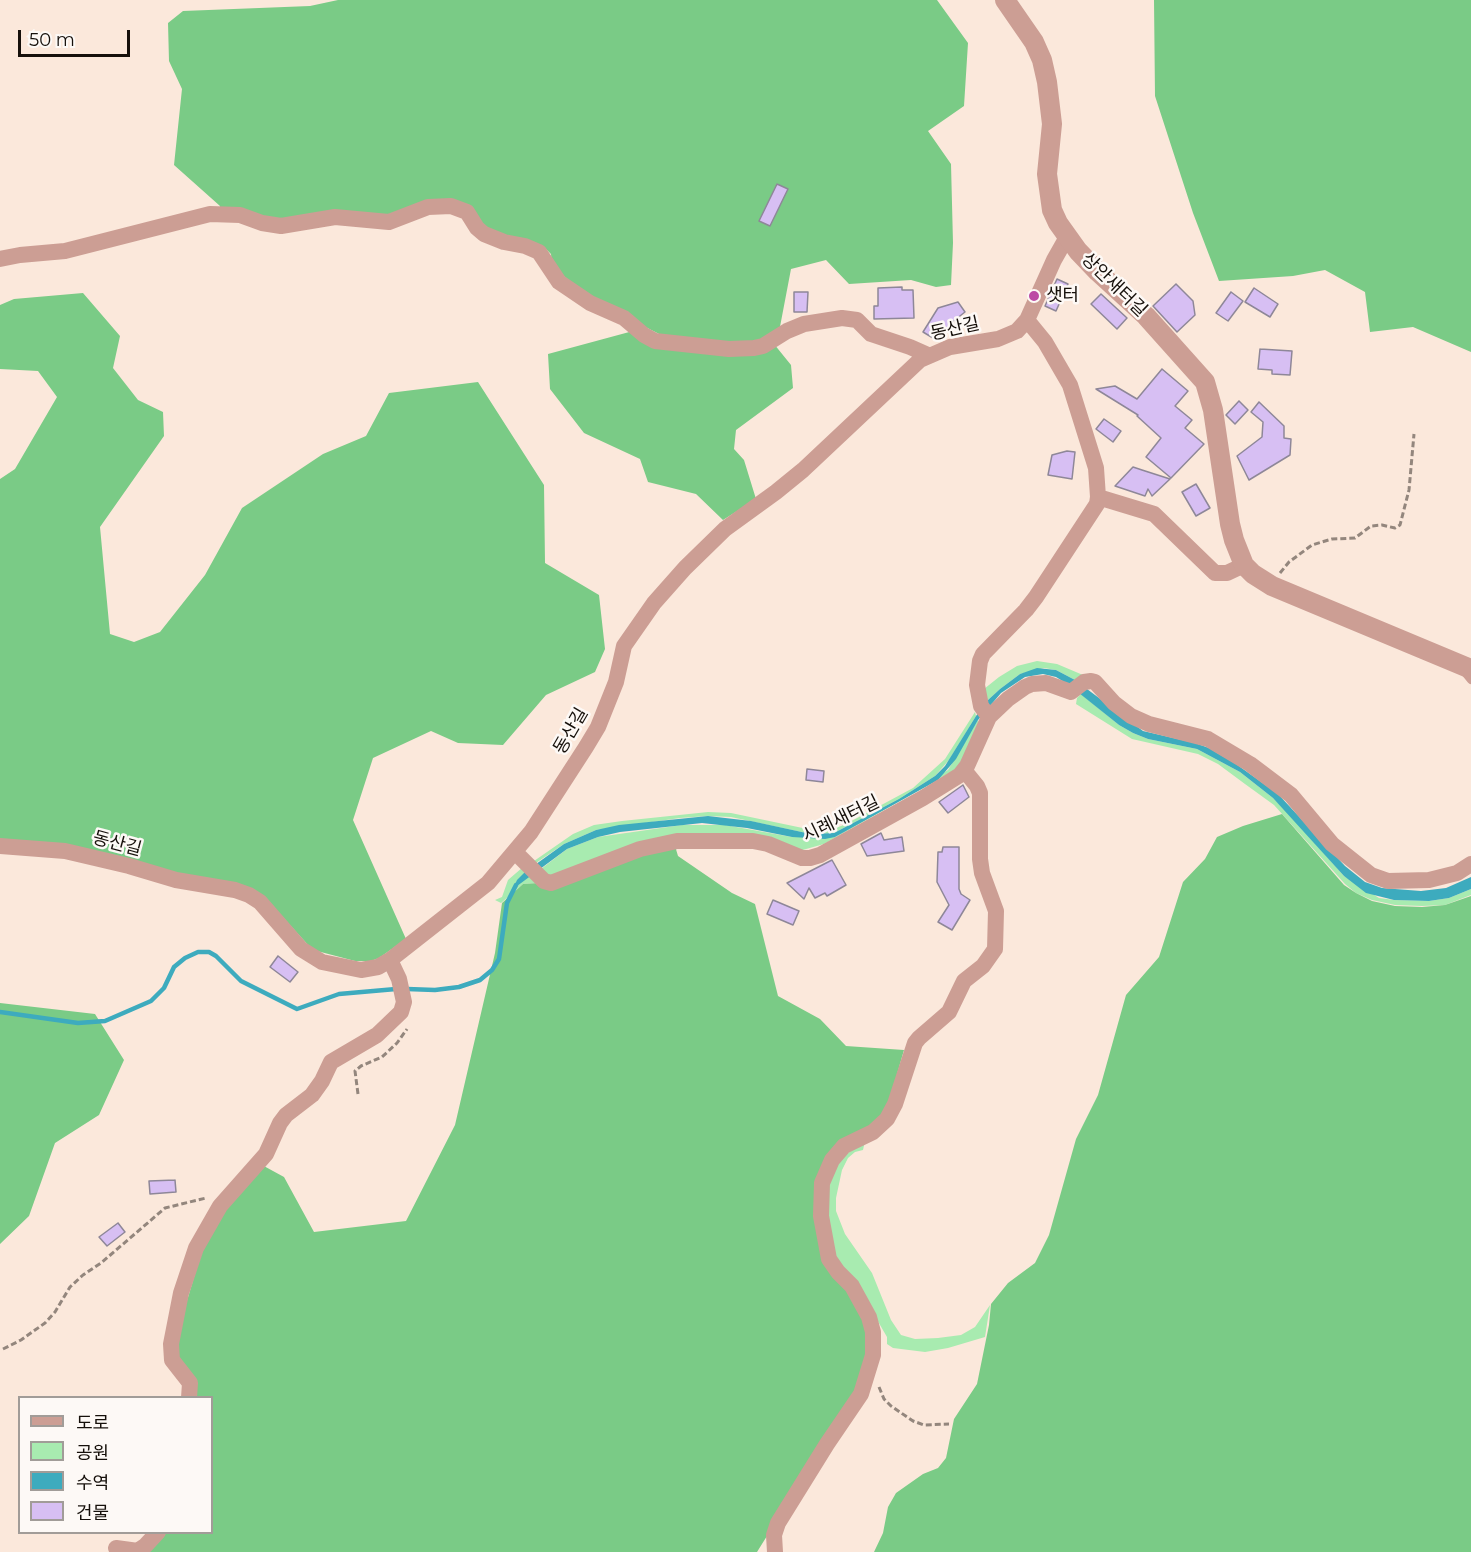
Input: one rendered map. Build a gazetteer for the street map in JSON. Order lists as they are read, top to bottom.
{
  "streets": {
    "street": ["상안새터길", "동산길", "시례새터길"]
  },
  "crossings": [
    ["동산길", "시례새터길"]
  ],
  "places": ["샛터"],
  "legend": [
    "도로",
    "공원",
    "수역",
    "건물"
  ],
  "scale_bar": "50 m"
}
